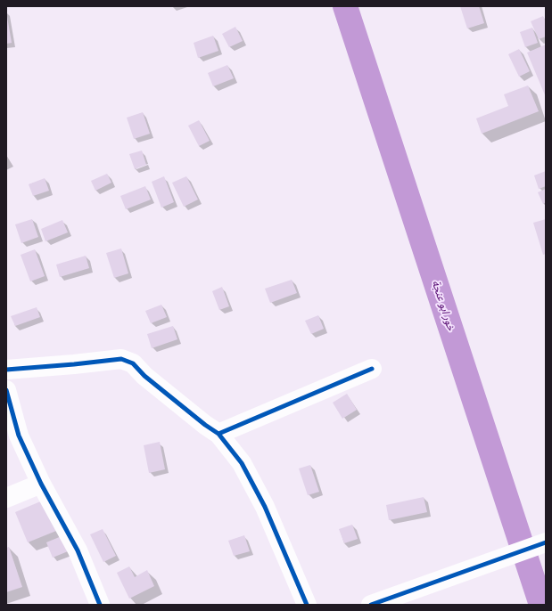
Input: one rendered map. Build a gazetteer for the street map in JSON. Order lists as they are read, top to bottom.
{
  "water": ["خور ابو عنجة"]
}
